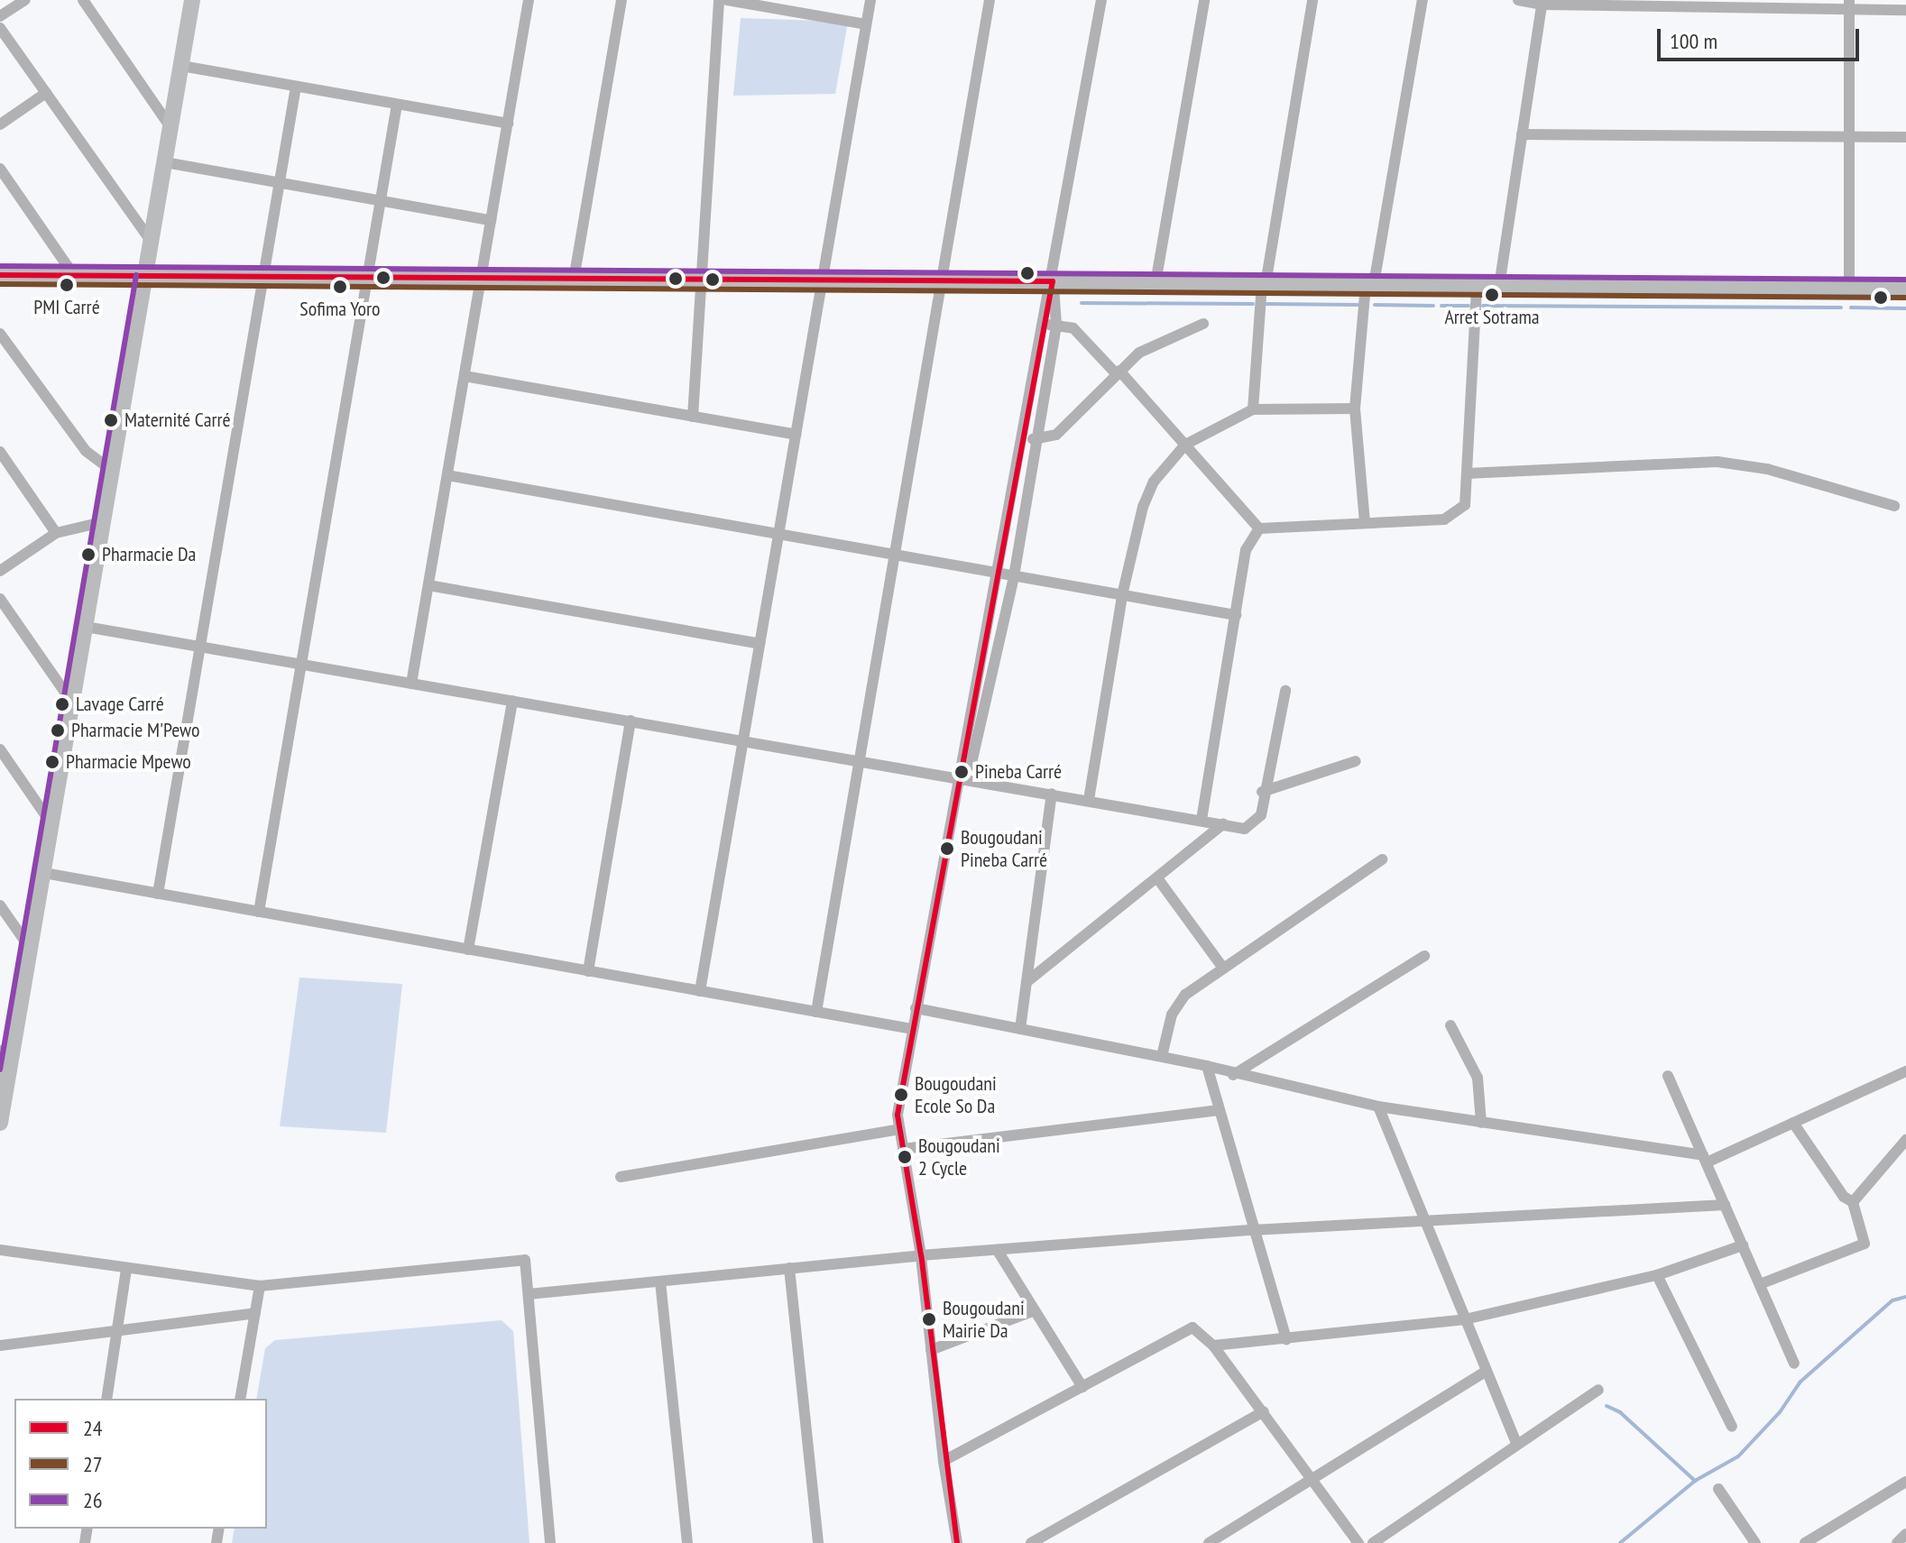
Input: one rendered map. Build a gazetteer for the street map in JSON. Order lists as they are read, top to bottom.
{
  "places": [
    "PMI Carré",
    "Sofima Yoro",
    "Arret Sotrama",
    "Maternité Carré",
    "Pharmacie Da",
    "Lavage Carré",
    "Pharmacie M'Pewo",
    "Pharmacie Mpewo",
    "Pineba Carré",
    "Bougoudani Pineba Carré",
    "Bougoudani Ecole So Da",
    "Bougoudani 2 Cycle",
    "Bougoudani Mairie Da"
  ],
  "lines": ["transit line 26", "transit line 24", "transit line 27"],
  "legend": ["24", "27", "26"],
  "scale_bar": "100 m"
}
